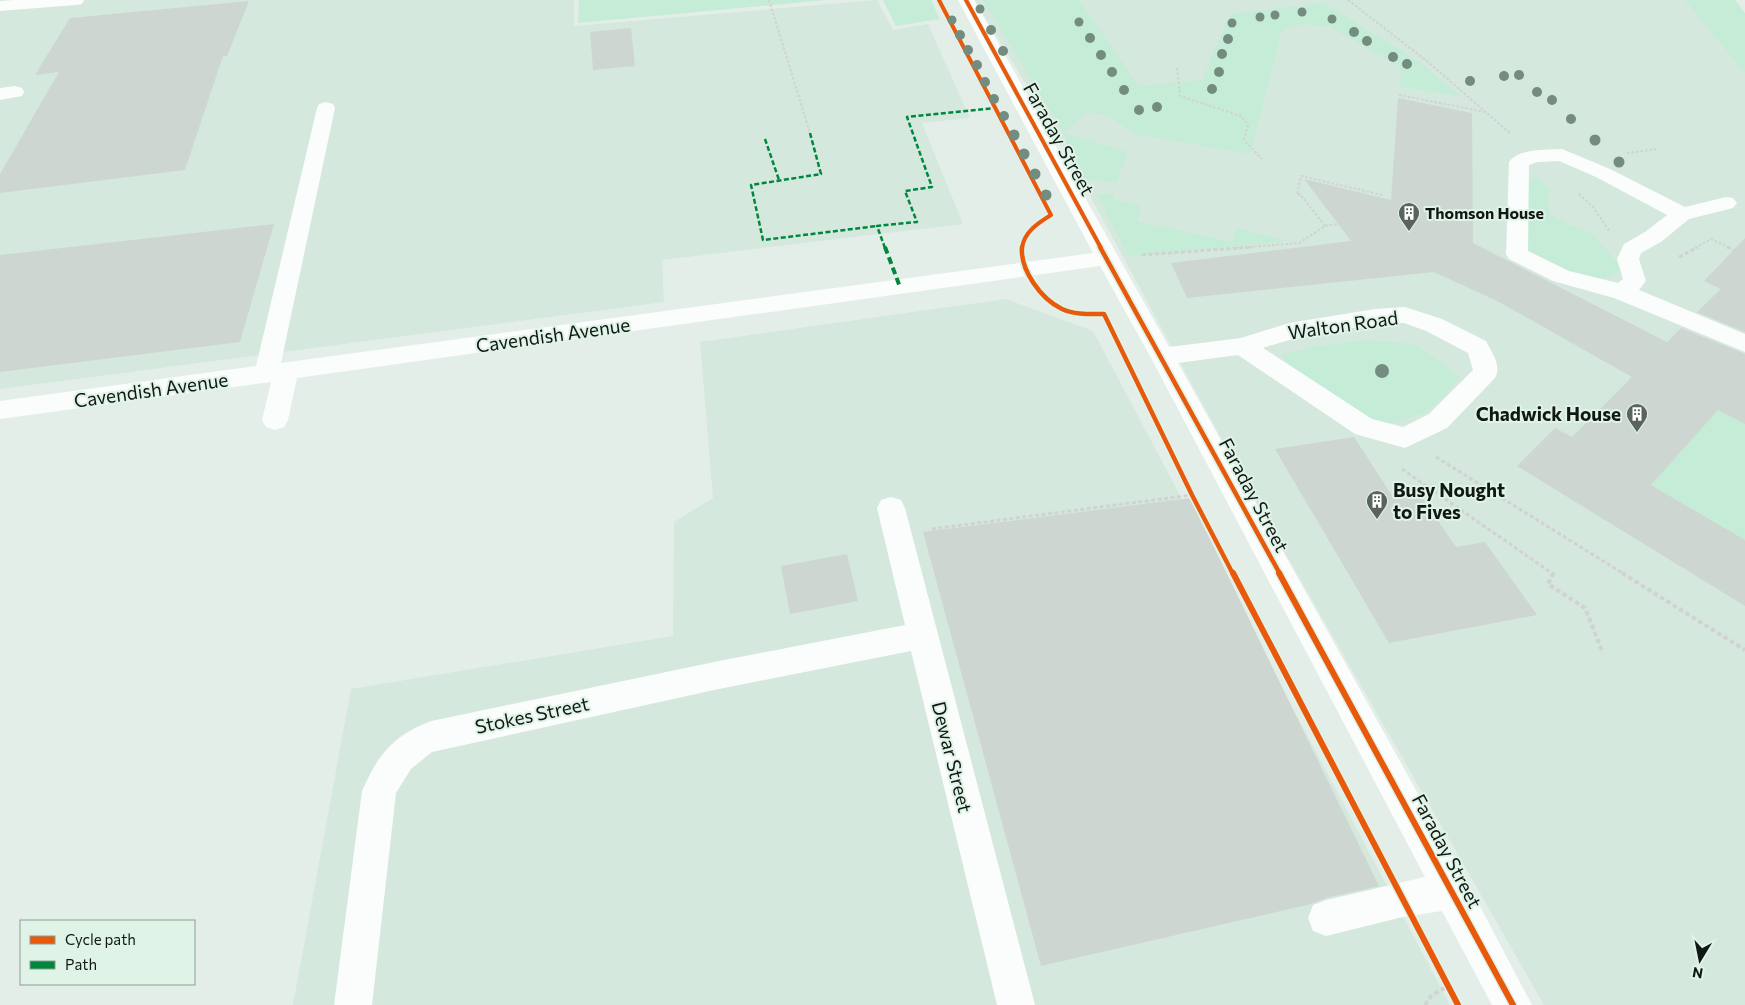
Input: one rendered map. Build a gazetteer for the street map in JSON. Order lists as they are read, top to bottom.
{
  "streets": {
    "street": [
      "Faraday Street",
      "Walton Road",
      "Cavendish Avenue",
      "Stokes Street",
      "Dewar Street"
    ]
  },
  "crossings": [
    ["Faraday Street", "Walton Road"],
    ["Faraday Street", "Cavendish Avenue"],
    ["Stokes Street", "Dewar Street"]
  ],
  "places": {
    "building": ["Thomson House", "Chadwick House", "Busy Nought to Fives"]
  },
  "legend": ["Cycle path", "Path"],
  "north": "bottom"
}
